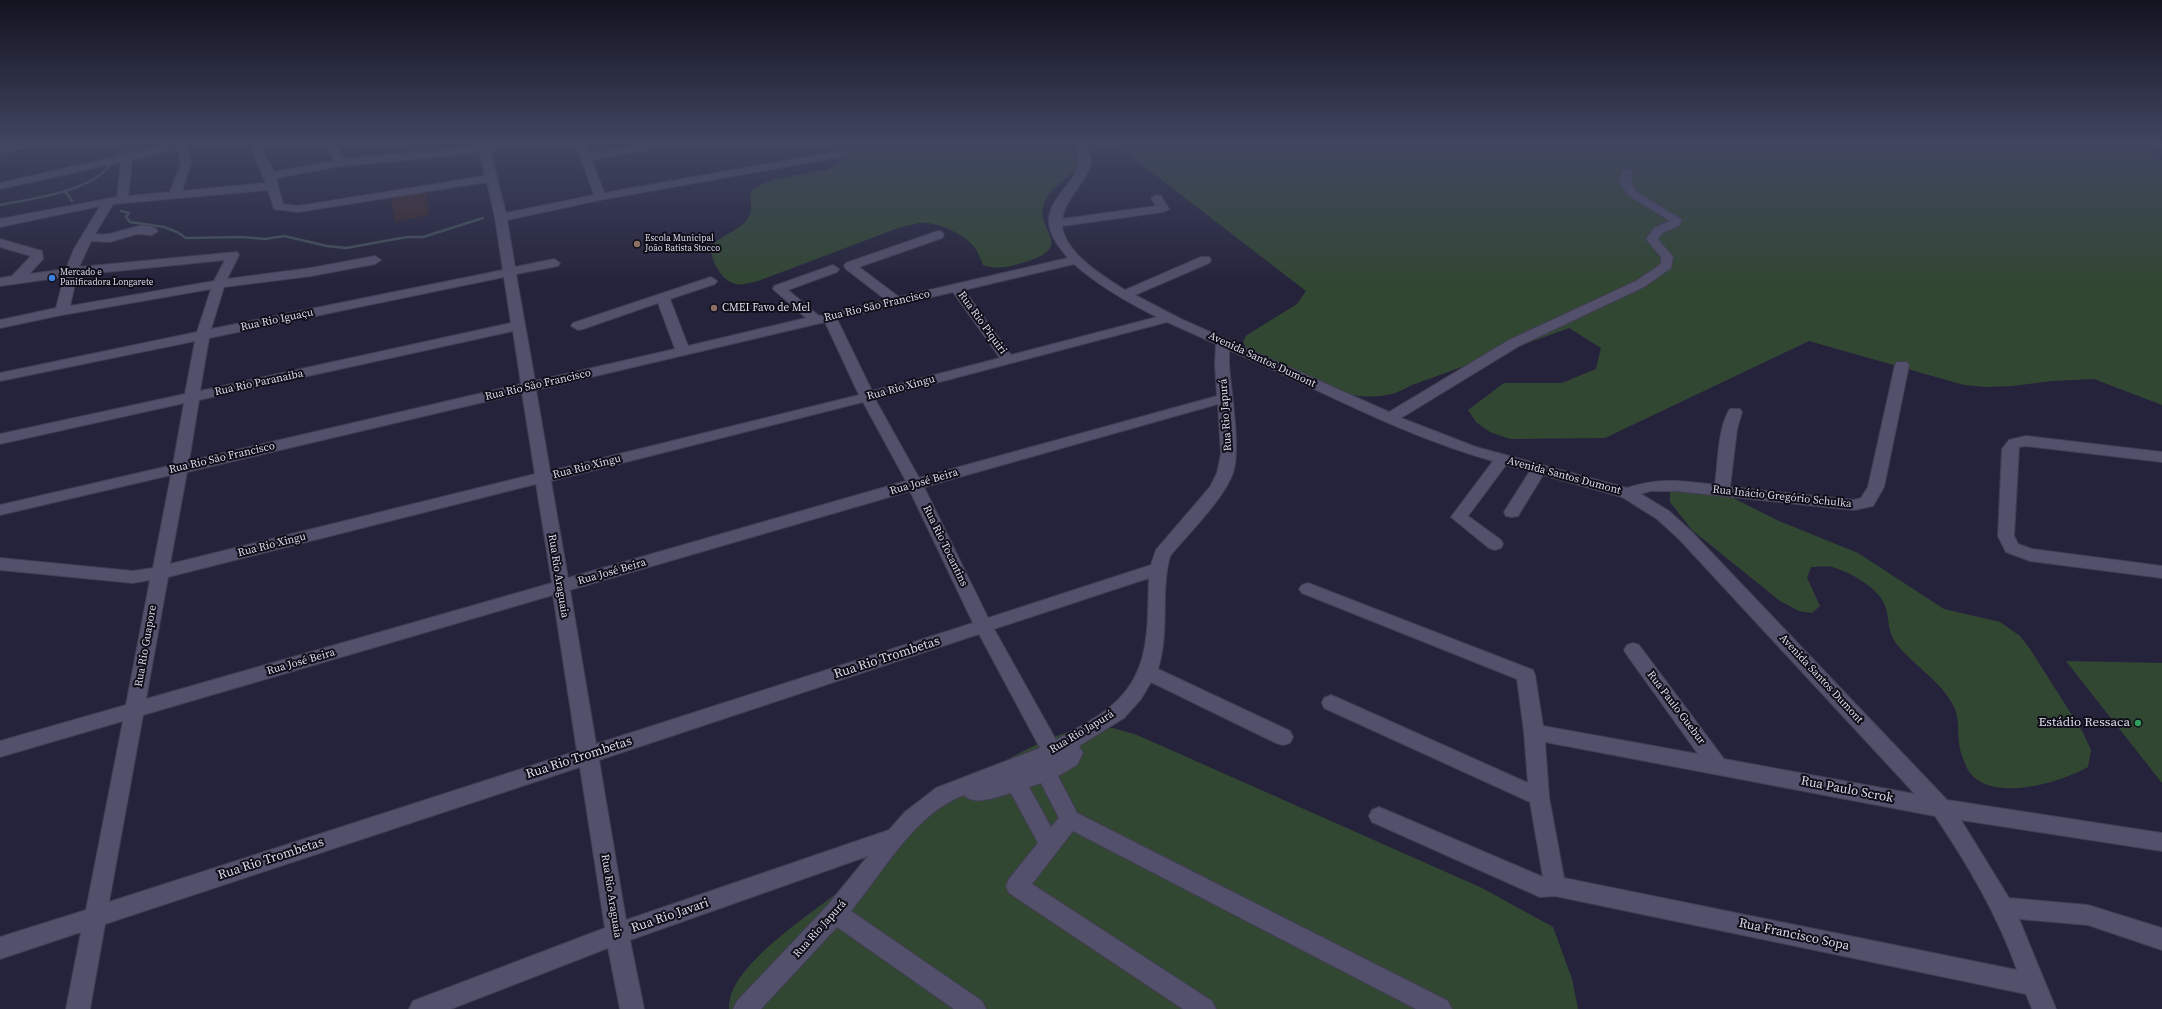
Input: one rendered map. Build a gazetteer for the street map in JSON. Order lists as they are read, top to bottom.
{
  "streets": {
    "street": [
      "Rua Rio São Francisco",
      "Rua Rio Iguaçu",
      "Rua Rio Piquiri",
      "Avenida Santos Dumont",
      "Rua Rio Paranaiba",
      "Rua Rio Xingu",
      "Rua Rio Japurá",
      "Rua José Beira",
      "Rua Inácio Gregório Schulka",
      "Rua Rio Tocantins",
      "Rua Rio Araguaia",
      "Rua Rio Guapore",
      "Rua Rio Trombetas",
      "Rua Paulo Guebur",
      "Rua Paulo Scrok",
      "Rua Rio Javari",
      "Rua Francisco Sopa"
    ]
  },
  "crossings": [
    ["Rua Rio São Francisco", "Rua Rio Piquiri"],
    ["Rua Rio São Francisco", "Avenida Santos Dumont"],
    ["Rua Rio São Francisco", "Rua Rio Tocantins"],
    ["Rua Rio São Francisco", "Rua Rio Araguaia"],
    ["Rua Rio São Francisco", "Rua Rio Guapore"],
    ["Rua Rio Iguaçu", "Rua Rio Araguaia"],
    ["Rua Rio Iguaçu", "Rua Rio Guapore"],
    ["Rua Rio Piquiri", "Rua Rio Xingu"],
    ["Avenida Santos Dumont", "Rua Rio Xingu"],
    ["Avenida Santos Dumont", "Rua Rio Japurá"],
    ["Avenida Santos Dumont", "Rua Inácio Gregório Schulka"],
    ["Avenida Santos Dumont", "Rua Paulo Scrok"],
    ["Avenida Santos Dumont", "Rua Francisco Sopa"],
    ["Rua Rio Paranaiba", "Rua Rio Araguaia"],
    ["Rua Rio Paranaiba", "Rua Rio Guapore"],
    ["Rua Rio Xingu", "Rua Rio Tocantins"],
    ["Rua Rio Xingu", "Rua Rio Araguaia"],
    ["Rua Rio Xingu", "Rua Rio Guapore"],
    ["Rua Rio Japurá", "Rua José Beira"],
    ["Rua Rio Japurá", "Rua Rio Tocantins"],
    ["Rua Rio Japurá", "Rua Rio Trombetas"],
    ["Rua Rio Japurá", "Rua Rio Javari"],
    ["Rua José Beira", "Rua Rio Tocantins"],
    ["Rua José Beira", "Rua Rio Araguaia"],
    ["Rua José Beira", "Rua Rio Guapore"],
    ["Rua Rio Tocantins", "Rua Rio Trombetas"],
    ["Rua Rio Araguaia", "Rua Rio Trombetas"],
    ["Rua Rio Araguaia", "Rua Rio Javari"],
    ["Rua Rio Guapore", "Rua Rio Trombetas"],
    ["Rua Paulo Guebur", "Rua Paulo Scrok"]
  ],
  "places": [
    "Escola Municipal João Batista Stocco",
    "Mercado e Panificadora Longarete",
    "CMEI Favo de Mel",
    "Estádio Ressaca"
  ]
}
